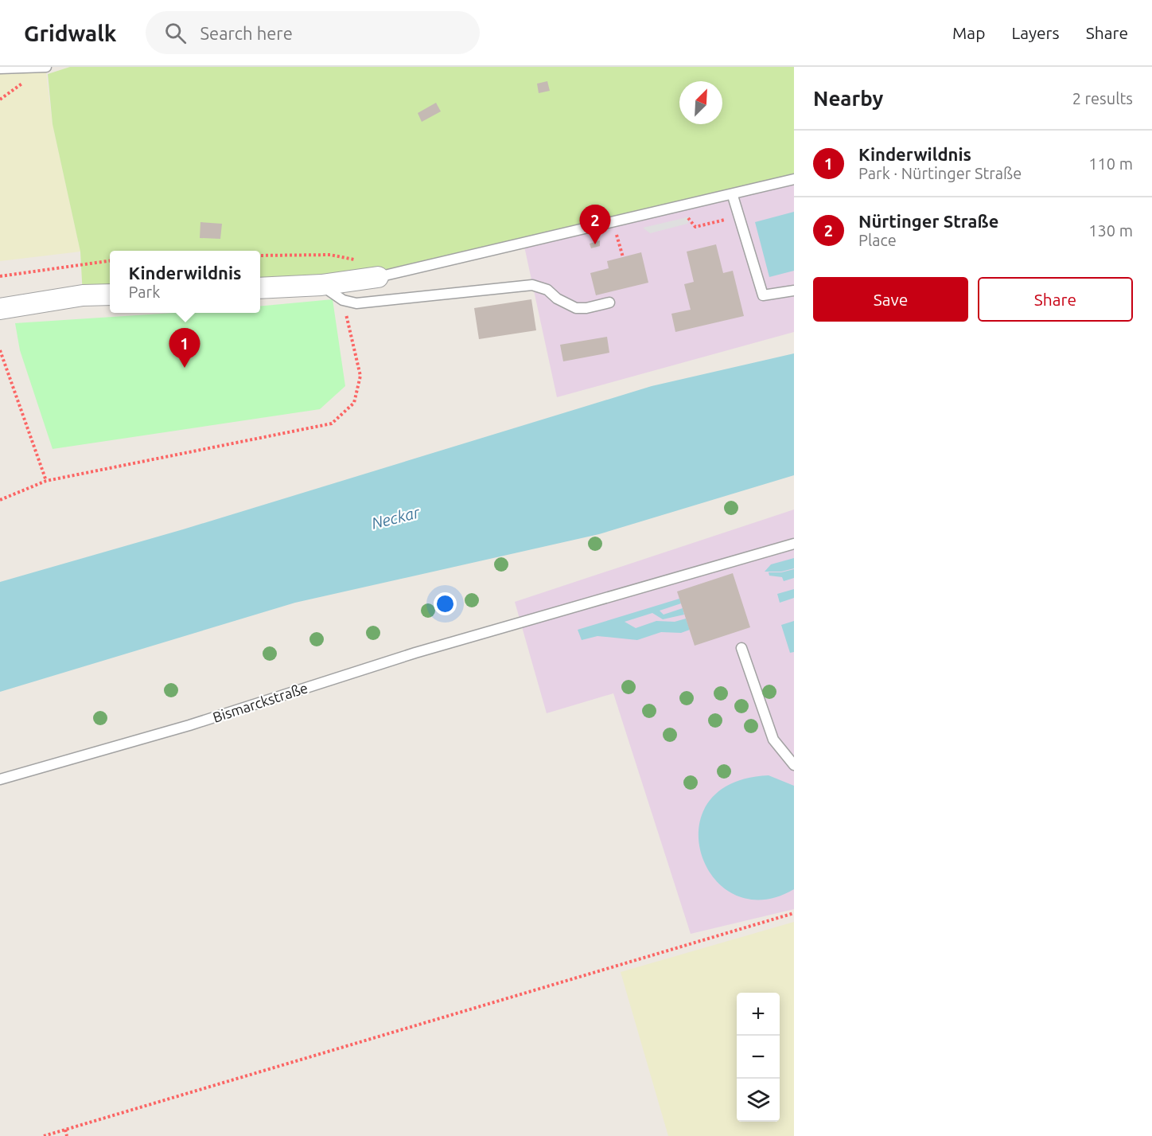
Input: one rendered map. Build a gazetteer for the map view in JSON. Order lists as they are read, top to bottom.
{
  "streets": {
    "lane": ["Bismarckstraße"]
  },
  "water": ["Neckar"],
  "north": "top right",
  "page": {
    "header": "Gridwalk",
    "search": "Search here",
    "nav": ["Map", "Layers", "Share"],
    "heading": ["Nearby", "2 results"],
    "list": [
      {
        "mark": "1",
        "name": "Kinderwildnis",
        "note": "Park · Nürtinger Straße",
        "value": "110 m"
      },
      {
        "mark": "2",
        "name": "Nürtinger Straße",
        "note": "Place",
        "value": "130 m"
      }
    ],
    "pins": ["2", "1"],
    "popup": ["Kinderwildnis", "Park"],
    "buttons": ["Save", "Share"],
    "map_buttons": ["+", "−"]
  }
}
